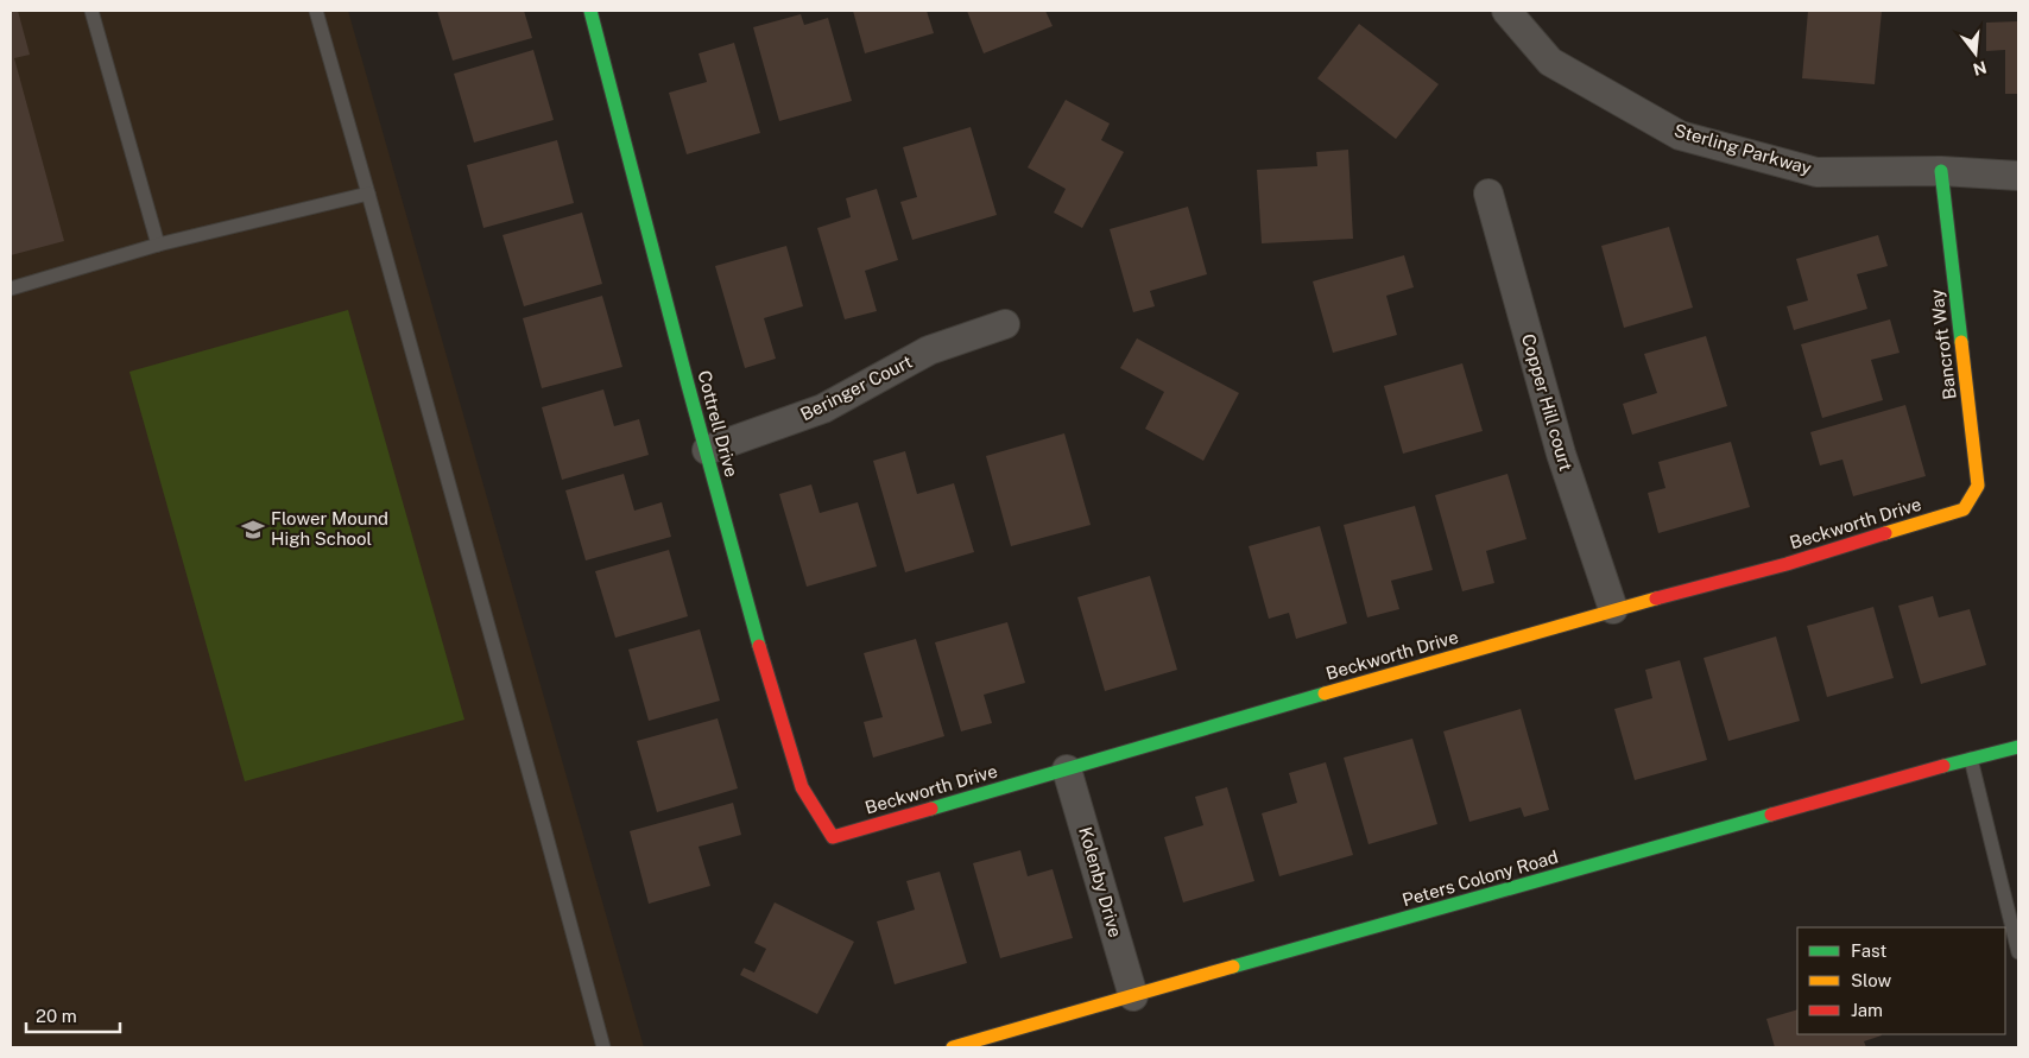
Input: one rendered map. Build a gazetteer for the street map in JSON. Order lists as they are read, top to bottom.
{
  "streets": {
    "street": [
      "Sterling Parkway",
      "Bancroft Way",
      "Beringer Court",
      "Copper Hill court",
      "Cottrell Drive",
      "Beckworth Drive",
      "Peters Colony Road",
      "Kolenby Drive"
    ]
  },
  "crossings": [
    ["Sterling Parkway", "Bancroft Way"],
    ["Bancroft Way", "Beckworth Drive"],
    ["Beringer Court", "Cottrell Drive"],
    ["Copper Hill court", "Beckworth Drive"],
    ["Cottrell Drive", "Beckworth Drive"],
    ["Beckworth Drive", "Kolenby Drive"],
    ["Peters Colony Road", "Kolenby Drive"]
  ],
  "places": {
    "school or university": ["Flower Mound High School"]
  },
  "legend": ["Fast", "Slow", "Jam"],
  "scale_bar": "20 m",
  "north": "bottom"
}
